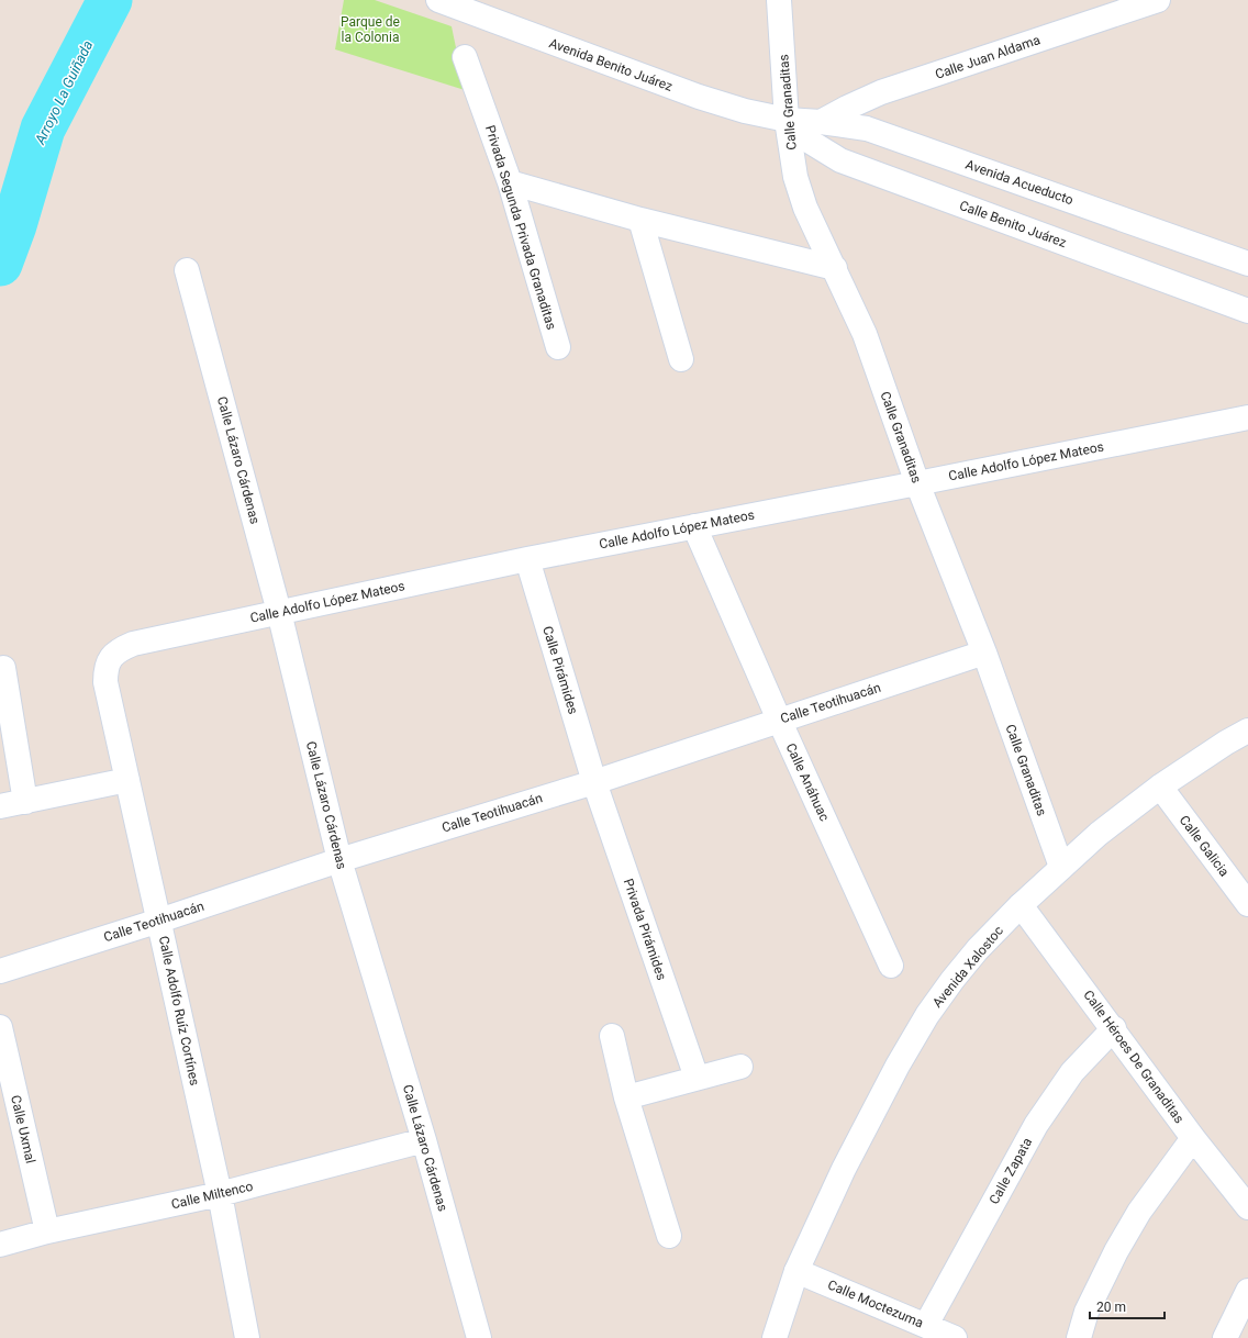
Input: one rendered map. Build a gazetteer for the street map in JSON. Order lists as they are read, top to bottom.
{
  "streets": {
    "street": [
      "Calle Juan Aldama",
      "Avenida Benito Juárez",
      "Calle Granaditas",
      "Avenida Acueducto",
      "Calle Benito Juárez",
      "Privada Segunda Privada Granaditas",
      "Calle Lázaro Cárdenas",
      "Calle Adolfo López Mateos",
      "Calle Pirámides",
      "Calle Teotihuacán",
      "Calle Anáhuac",
      "Calle Galicia",
      "Privada Pirámides",
      "Avenida Xalostoc",
      "Calle Adolfo Ruíz Cortínes",
      "Calle Héroes De Granaditas",
      "Calle Uxmal",
      "Calle Zapata",
      "Calle Miltenco",
      "Calle Moctezuma"
    ]
  },
  "crossings": [
    ["Calle Juan Aldama", "Avenida Acueducto"],
    ["Avenida Benito Juárez", "Calle Granaditas"],
    ["Avenida Benito Juárez", "Avenida Acueducto"],
    ["Avenida Benito Juárez", "Calle Benito Juárez"],
    ["Calle Granaditas", "Avenida Acueducto"],
    ["Calle Granaditas", "Calle Benito Juárez"],
    ["Calle Granaditas", "Calle Adolfo López Mateos"],
    ["Calle Granaditas", "Calle Teotihuacán"],
    ["Calle Granaditas", "Avenida Xalostoc"],
    ["Avenida Acueducto", "Calle Benito Juárez"],
    ["Calle Lázaro Cárdenas", "Calle Adolfo López Mateos"],
    ["Calle Lázaro Cárdenas", "Calle Teotihuacán"],
    ["Calle Lázaro Cárdenas", "Calle Miltenco"],
    ["Calle Adolfo López Mateos", "Calle Pirámides"],
    ["Calle Adolfo López Mateos", "Calle Anáhuac"],
    ["Calle Adolfo López Mateos", "Calle Adolfo Ruíz Cortínes"],
    ["Calle Pirámides", "Calle Teotihuacán"],
    ["Calle Pirámides", "Privada Pirámides"],
    ["Calle Teotihuacán", "Calle Anáhuac"],
    ["Calle Teotihuacán", "Privada Pirámides"],
    ["Calle Teotihuacán", "Calle Adolfo Ruíz Cortínes"],
    ["Calle Galicia", "Avenida Xalostoc"],
    ["Avenida Xalostoc", "Calle Héroes De Granaditas"],
    ["Avenida Xalostoc", "Calle Moctezuma"],
    ["Calle Adolfo Ruíz Cortínes", "Calle Miltenco"],
    ["Calle Héroes De Granaditas", "Calle Zapata"],
    ["Calle Uxmal", "Calle Miltenco"],
    ["Calle Zapata", "Calle Moctezuma"]
  ],
  "water": ["Arroyo La Guiñada"],
  "parks": ["Parque de la Colonia"],
  "scale_bar": "20 m"
}
